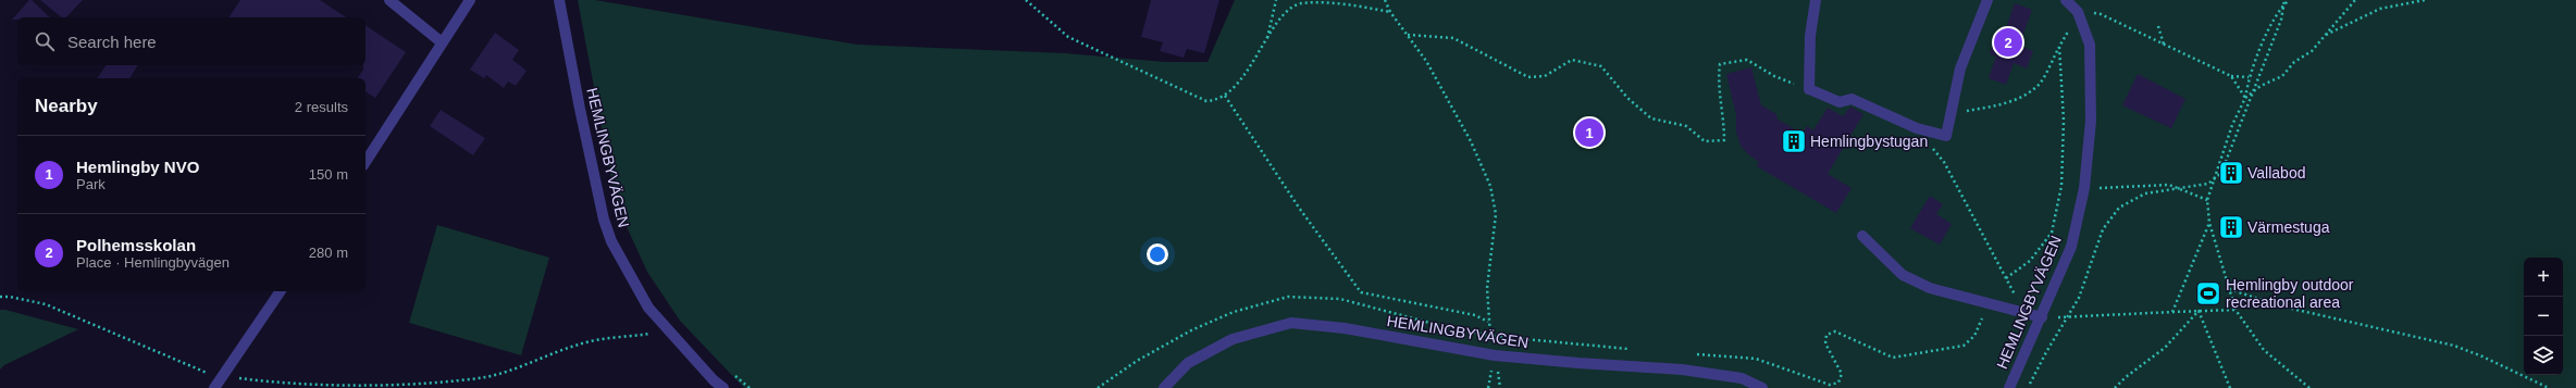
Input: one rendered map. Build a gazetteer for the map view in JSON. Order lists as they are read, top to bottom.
{
  "streets": {
    "street": ["HEMLINGBYVÄGEN"]
  },
  "places": {
    "building": ["Hemlingbystugan", "Vallabod", "Värmestuga"],
    "sports": ["Hemlingby outdoor recreational area"]
  },
  "page": {
    "search": "Search here",
    "pins": ["2", "1"],
    "heading": ["Nearby", "2 results"],
    "list": [
      {
        "mark": "1",
        "name": "Hemlingby NVO",
        "note": "Park",
        "value": "150 m"
      },
      {
        "mark": "2",
        "name": "Polhemsskolan",
        "note": "Place · Hemlingbyvägen",
        "value": "280 m"
      }
    ],
    "map_buttons": ["+", "−"]
  }
}
